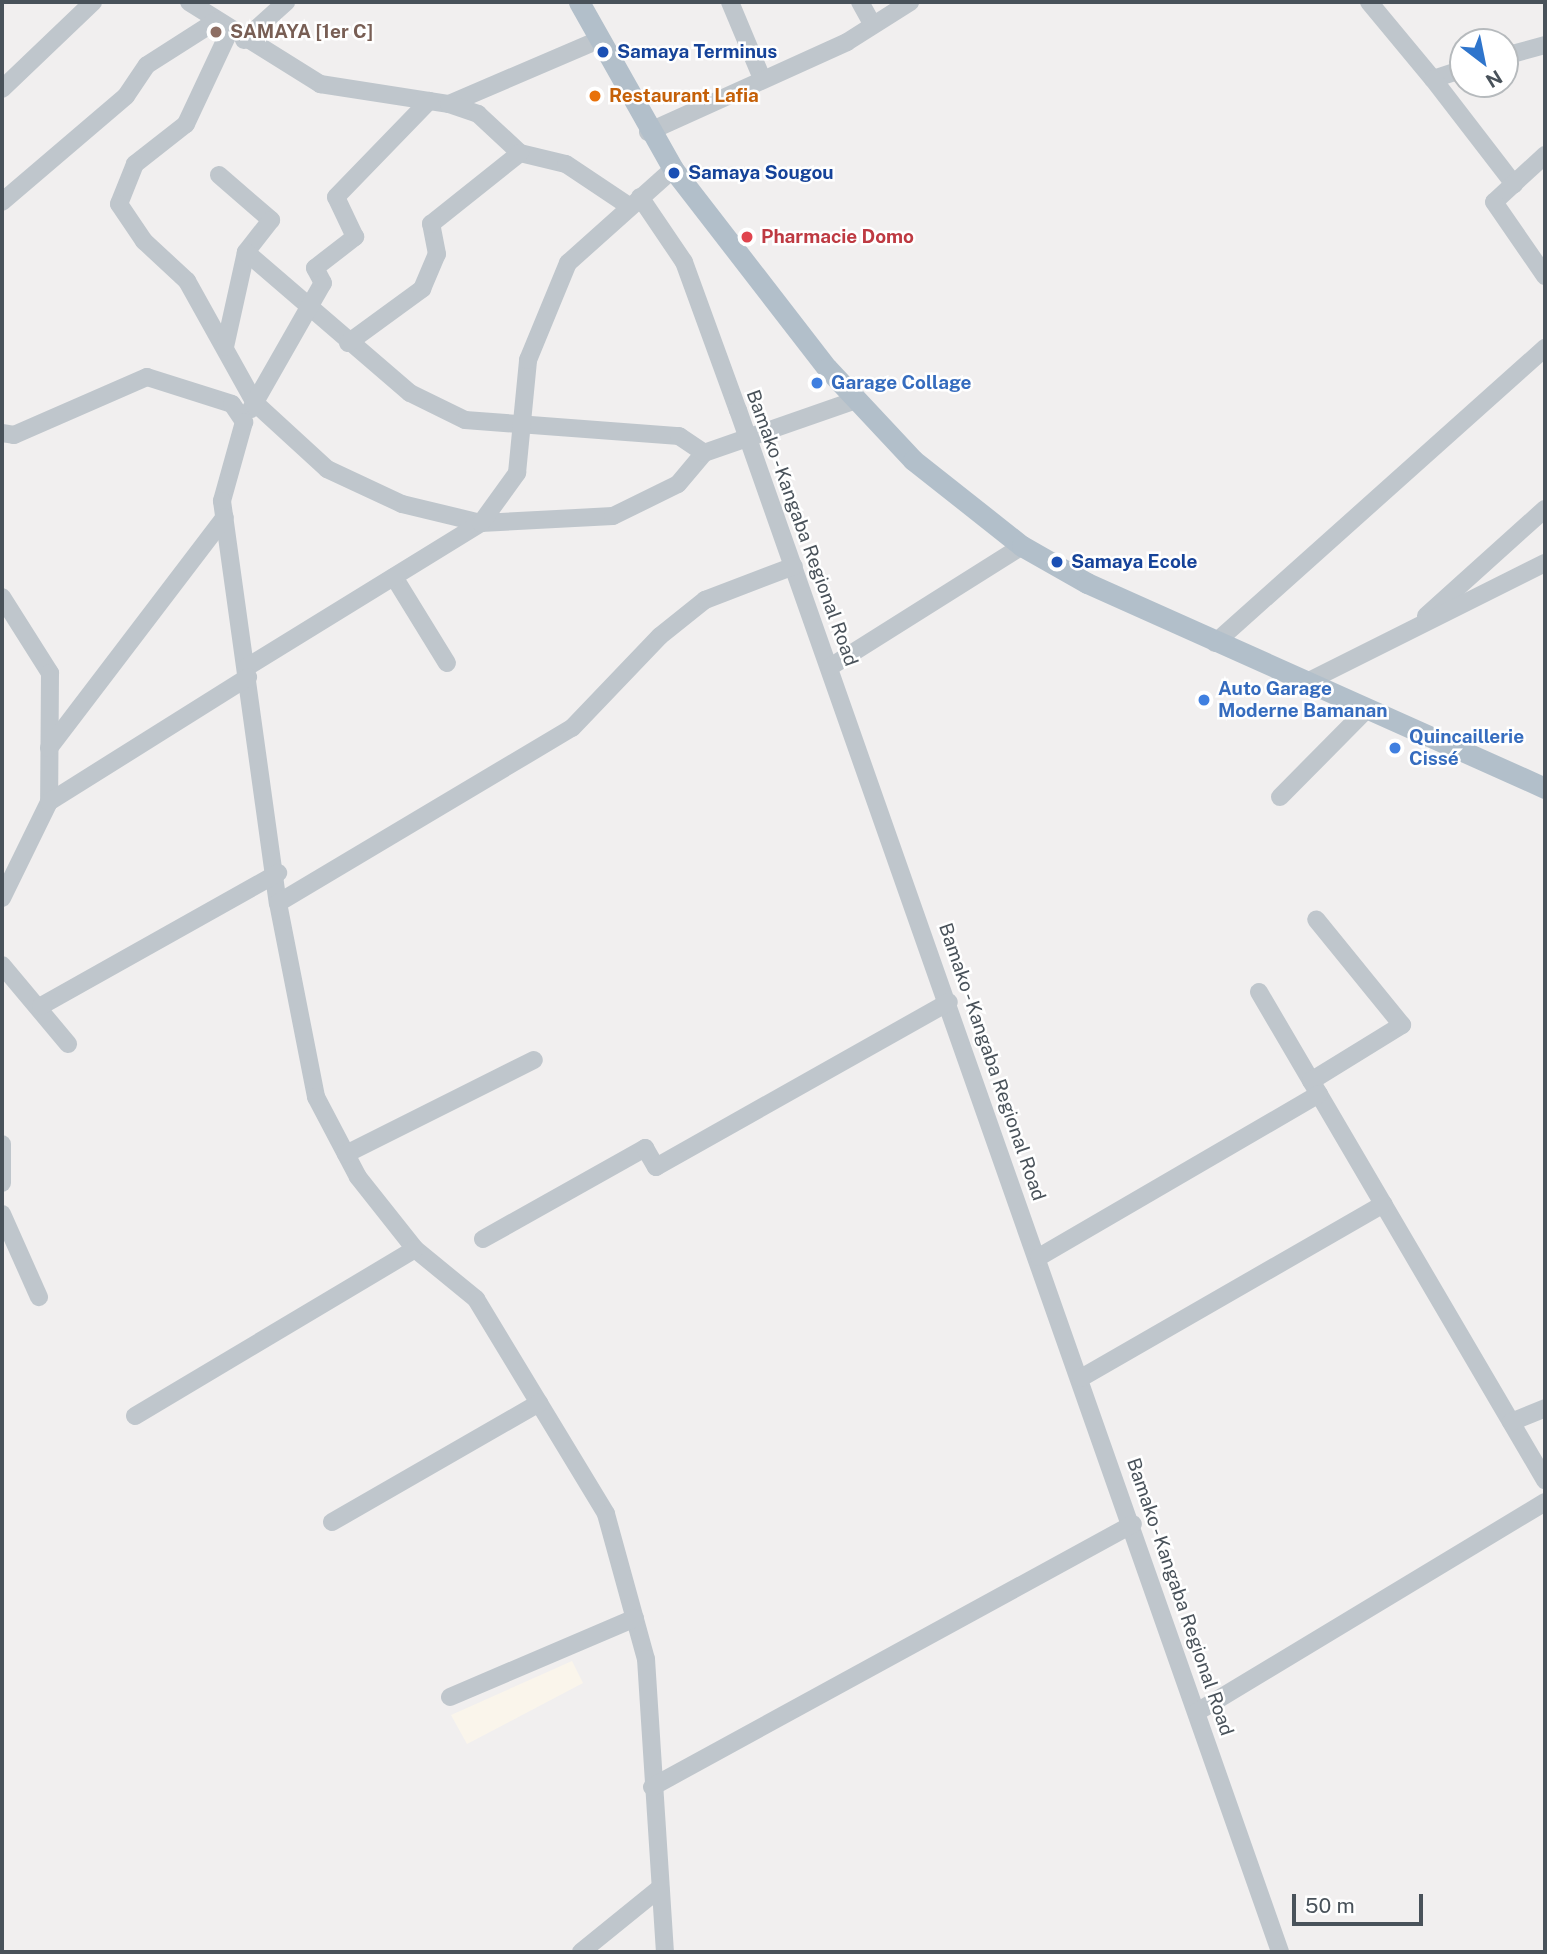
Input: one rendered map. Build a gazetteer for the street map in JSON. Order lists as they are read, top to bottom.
{
  "streets": {
    "street": ["Bamako - Kangaba Regional Road"]
  },
  "places": [
    "SAMAYA [1er C]",
    "Samaya Terminus",
    "Restaurant Lafia",
    "Samaya Sougou",
    "Pharmacie Domo",
    "Garage Collage",
    "Samaya Ecole",
    "Auto Garage Moderne Bamanan",
    "Quincaillerie Cissé"
  ],
  "scale_bar": "50 m",
  "north": "bottom right"
}
